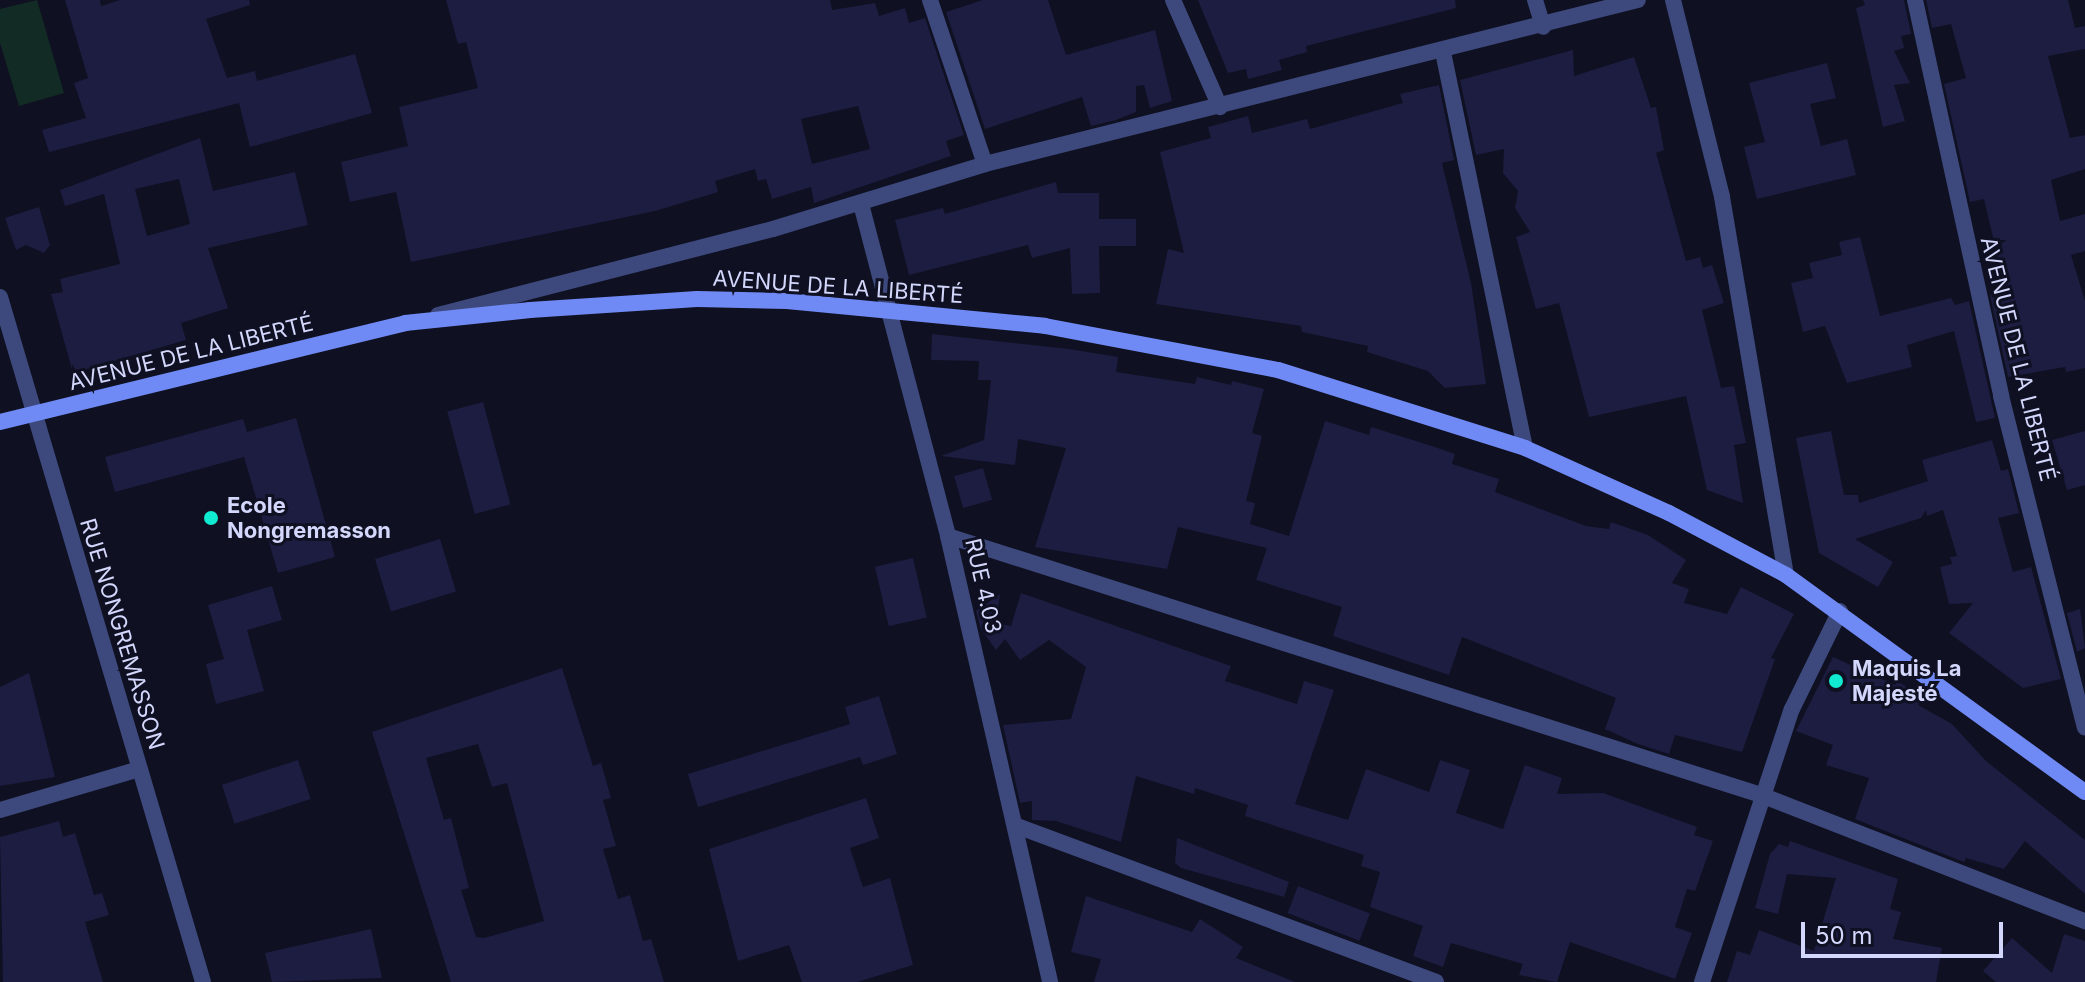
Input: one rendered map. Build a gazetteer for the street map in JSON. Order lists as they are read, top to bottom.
{
  "streets": {
    "main road": ["AVENUE DE LA LIBERTÉ"],
    "street": ["RUE 4.03", "RUE NONGREMASSON"]
  },
  "crossings": [
    ["AVENUE DE LA LIBERTÉ", "RUE 4.03"],
    ["AVENUE DE LA LIBERTÉ", "RUE NONGREMASSON"]
  ],
  "places": ["Ecole Nongremasson", "Maquis La Majesté"],
  "scale_bar": "50 m"
}
